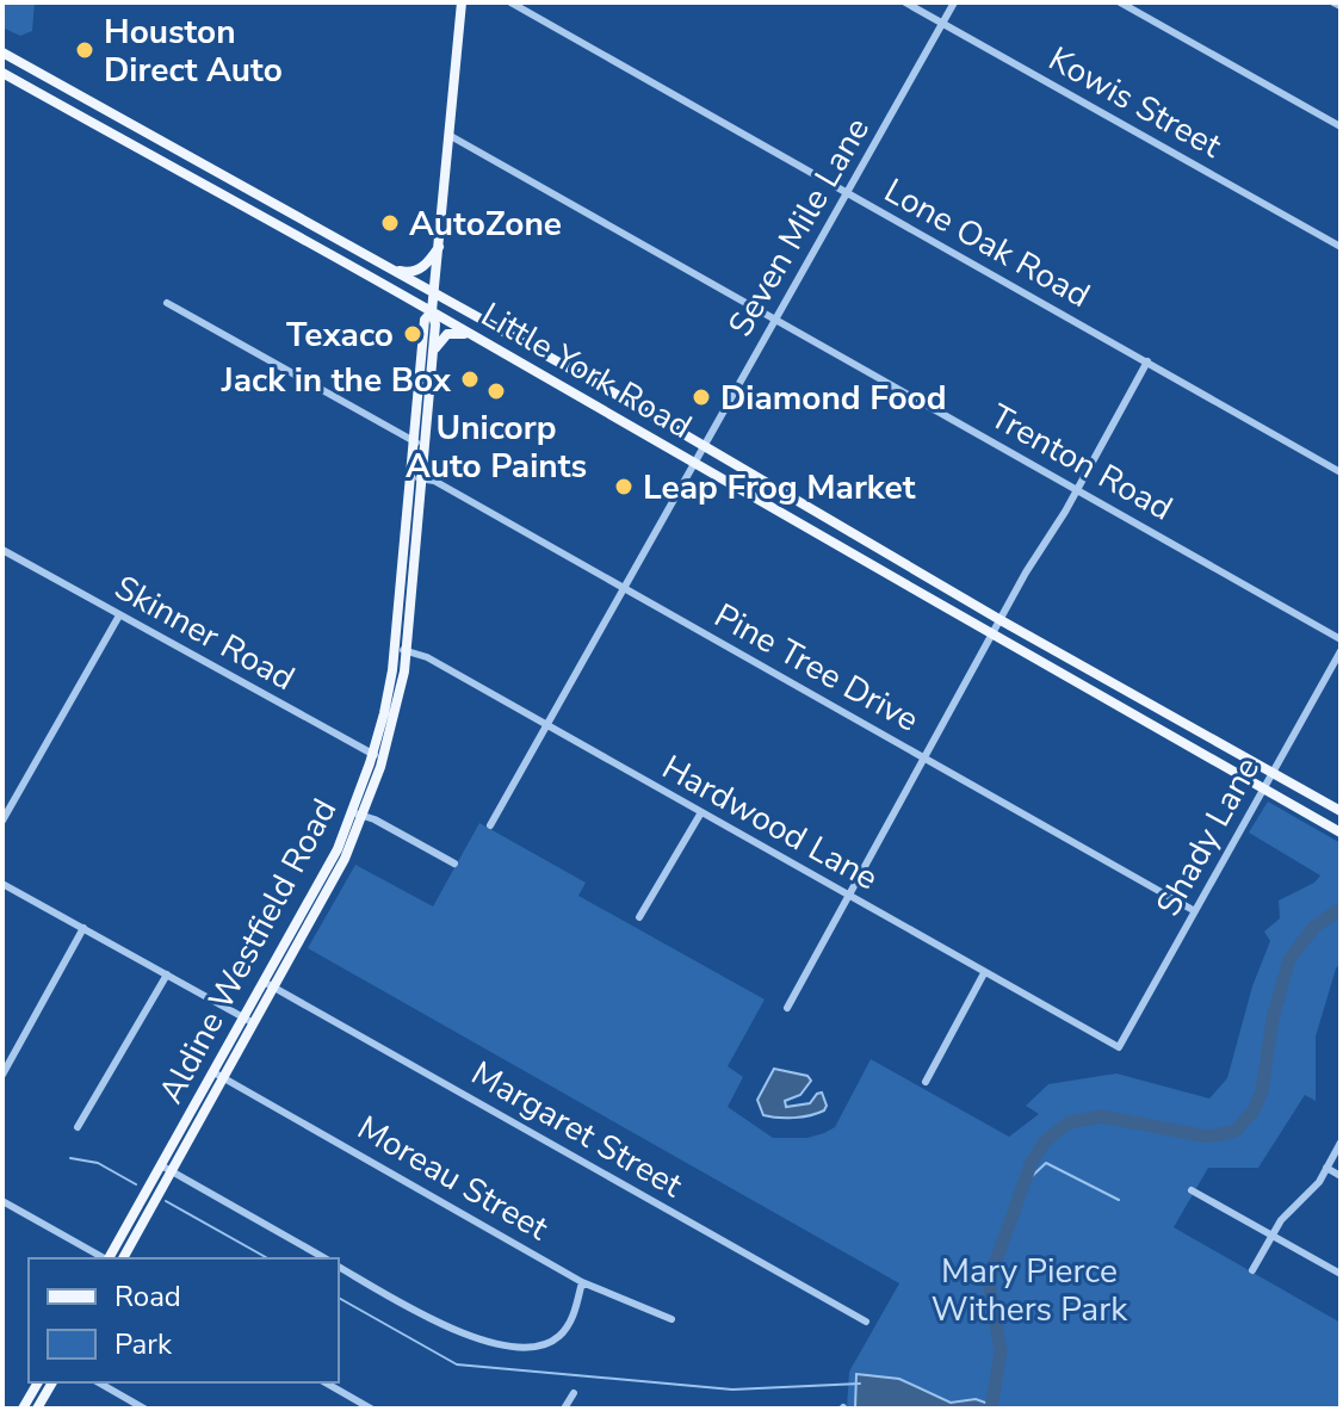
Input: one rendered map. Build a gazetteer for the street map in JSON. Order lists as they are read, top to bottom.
{
  "streets": {
    "main road": ["Little York Road", "Aldine Westfield Road"],
    "street": [
      "Kowis Street",
      "Seven Mile Lane",
      "Lone Oak Road",
      "Trenton Road",
      "Skinner Road",
      "Pine Tree Drive",
      "Hardwood Lane",
      "Shady Lane",
      "Margaret Street",
      "Moreau Street"
    ]
  },
  "crossings": [
    ["Kowis Street", "Seven Mile Lane"],
    ["Seven Mile Lane", "Lone Oak Road"],
    ["Seven Mile Lane", "Little York Road"],
    ["Seven Mile Lane", "Trenton Road"],
    ["Seven Mile Lane", "Pine Tree Drive"],
    ["Seven Mile Lane", "Hardwood Lane"],
    ["Little York Road", "Shady Lane"],
    ["Little York Road", "Aldine Westfield Road"],
    ["Trenton Road", "Aldine Westfield Road"],
    ["Skinner Road", "Aldine Westfield Road"],
    ["Pine Tree Drive", "Shady Lane"],
    ["Pine Tree Drive", "Aldine Westfield Road"],
    ["Hardwood Lane", "Shady Lane"],
    ["Hardwood Lane", "Aldine Westfield Road"],
    ["Aldine Westfield Road", "Margaret Street"],
    ["Aldine Westfield Road", "Moreau Street"]
  ],
  "parks": ["Mary Pierce Withers Park"],
  "places": [
    "Houston Direct Auto",
    "AutoZone",
    "Texaco",
    "Jack in the Box",
    "Unicorp Auto Paints",
    "Diamond Food",
    "Leap Frog Market"
  ],
  "legend": ["Road", "Park"]
}
